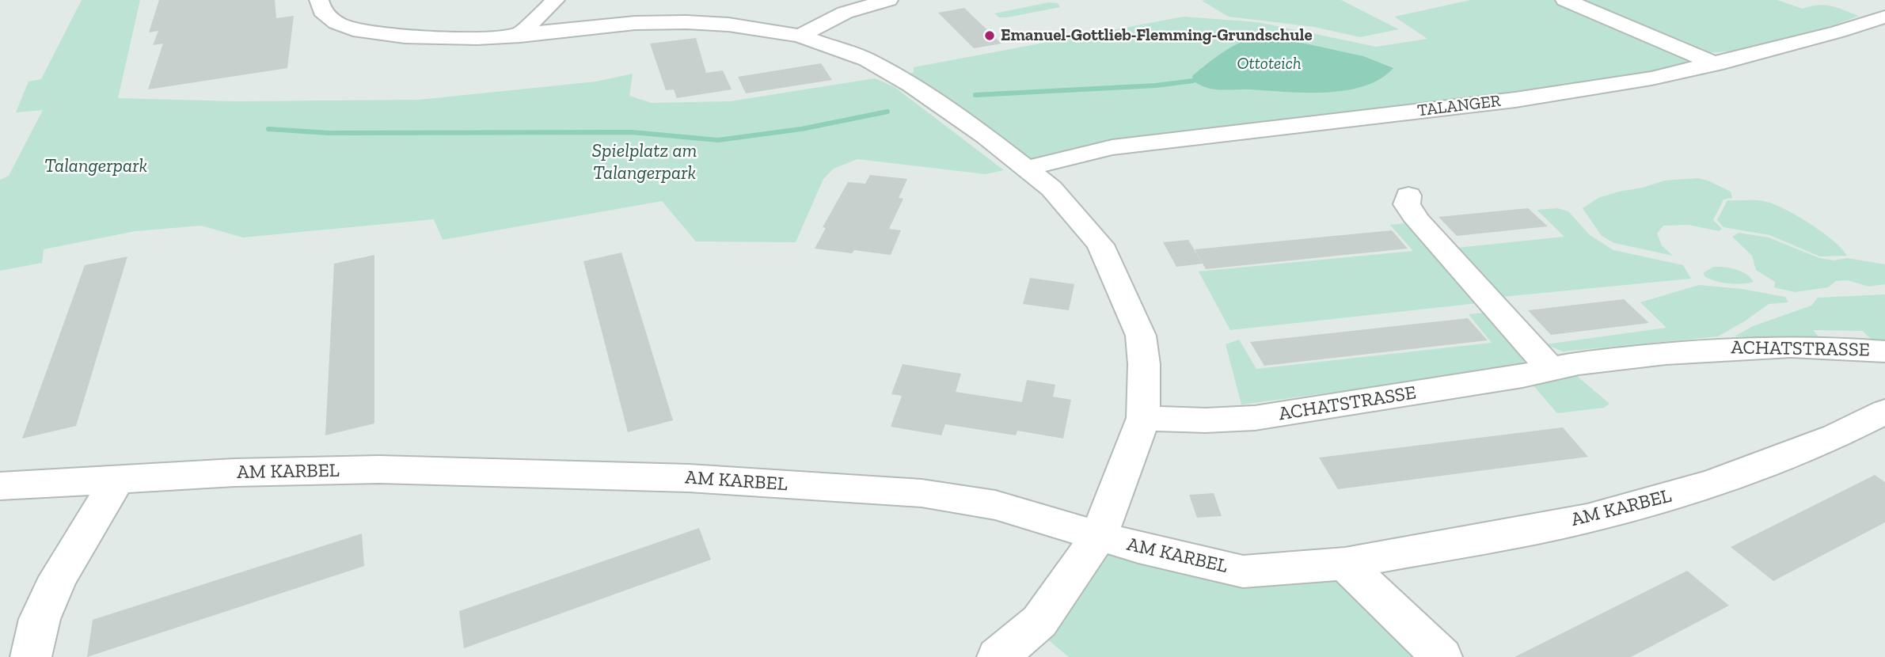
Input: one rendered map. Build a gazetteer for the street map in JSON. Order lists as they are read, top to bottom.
{
  "streets": {
    "street": ["TALANGER", "ACHATSTRASSE", "AM KARBEL"]
  },
  "water": ["Ottoteich"],
  "parks": ["Spielplatz am Talangerpark", "Talangerpark"],
  "places": ["Emanuel-Gottlieb-Flemming-Grundschule"]
}
